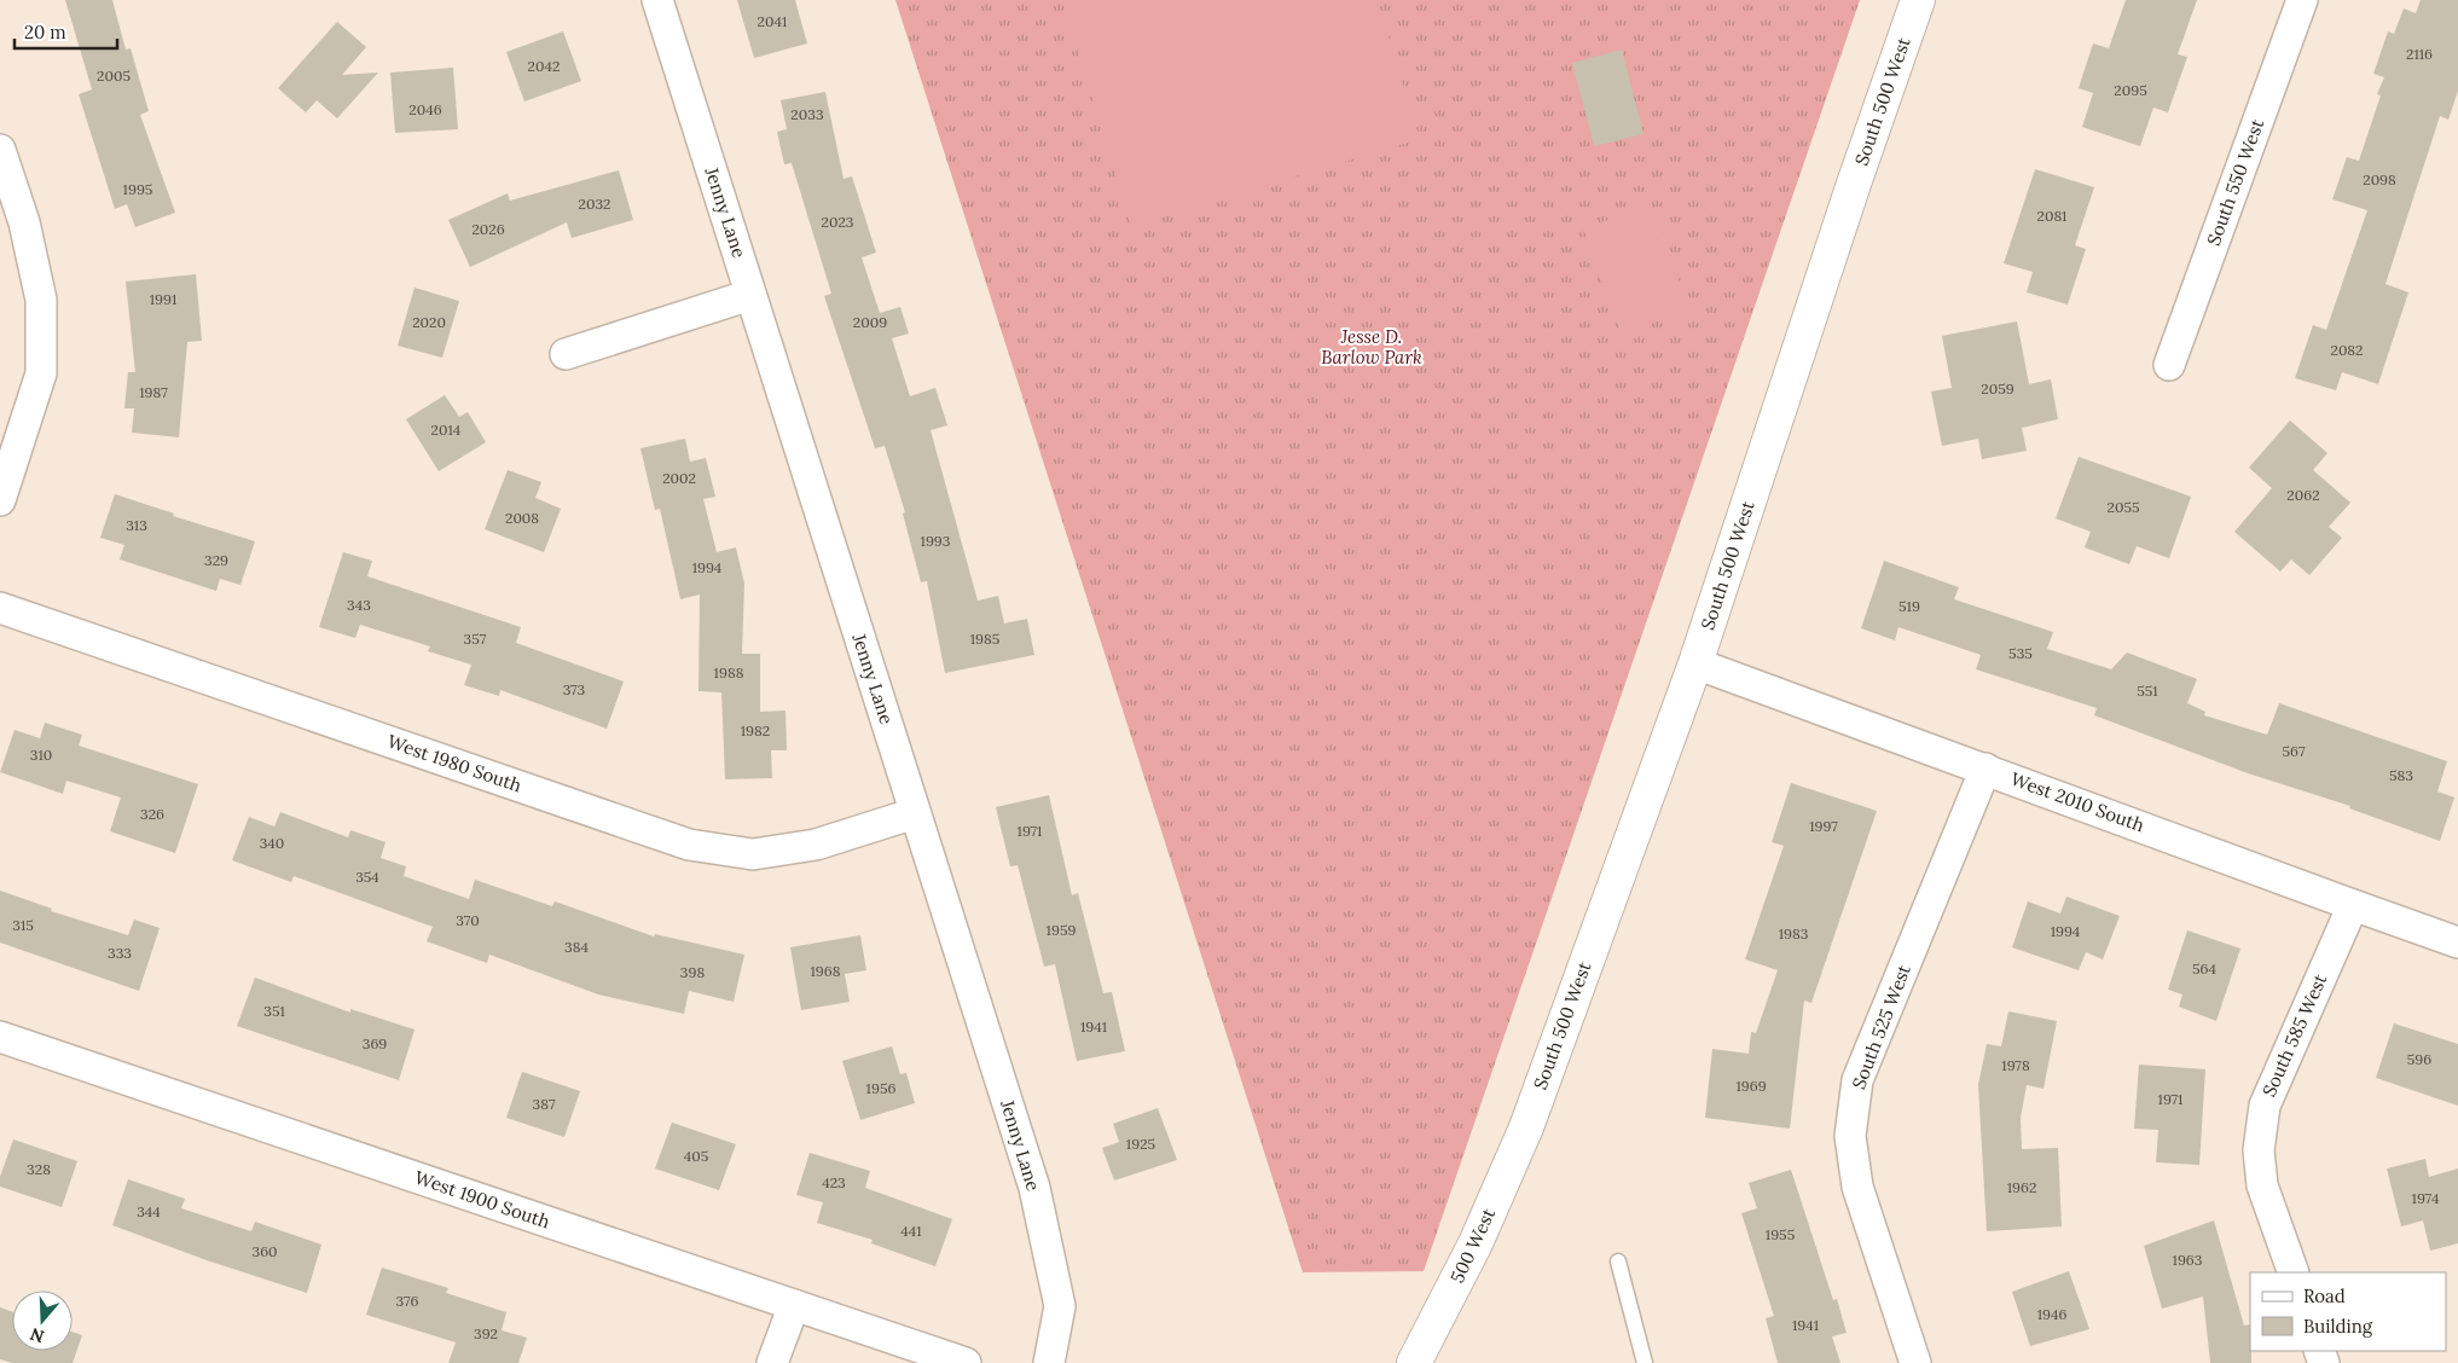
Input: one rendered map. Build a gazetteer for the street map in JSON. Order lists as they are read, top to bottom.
{
  "streets": {
    "street": [
      "South 500 West",
      "South 550 West",
      "Jenny Lane",
      "West 1980 South",
      "West 2010 South",
      "South 525 West",
      "South 585 West",
      "West 1900 South",
      "500 West"
    ]
  },
  "crossings": [
    ["South 500 West", "West 2010 South"],
    ["South 500 West", "500 West"],
    ["Jenny Lane", "West 1980 South"],
    ["West 2010 South", "South 525 West"],
    ["West 2010 South", "South 585 West"]
  ],
  "parks": ["Jesse D. Barlow Park"],
  "house_numbers": [
    "2041",
    "2116",
    "2042",
    "2005",
    "2095",
    "2046",
    "2033",
    "2098",
    "1995",
    "2032",
    "2081",
    "2023",
    "2026",
    "1991",
    "2020",
    "2009",
    "2082",
    "2059",
    "1987",
    "2014",
    "2002",
    "2062",
    "2055",
    "2008",
    "313",
    "1993",
    "329",
    "1994",
    "343",
    "519",
    "357",
    "1985",
    "535",
    "1988",
    "373",
    "551",
    "1982",
    "567",
    "310",
    "583",
    "326",
    "1997",
    "1971",
    "340",
    "354",
    "370",
    "315",
    "1959",
    "1994",
    "1983",
    "384",
    "333",
    "564",
    "1968",
    "398",
    "351",
    "1941",
    "369",
    "596",
    "1978",
    "1969",
    "1956",
    "1971",
    "387",
    "1925",
    "405",
    "328",
    "423",
    "1962",
    "1974",
    "344",
    "441",
    "1955",
    "360",
    "1963",
    "376",
    "1946",
    "1941",
    "392"
  ],
  "legend": ["Road", "Building"],
  "scale_bar": "20 m",
  "north": "bottom"
}
